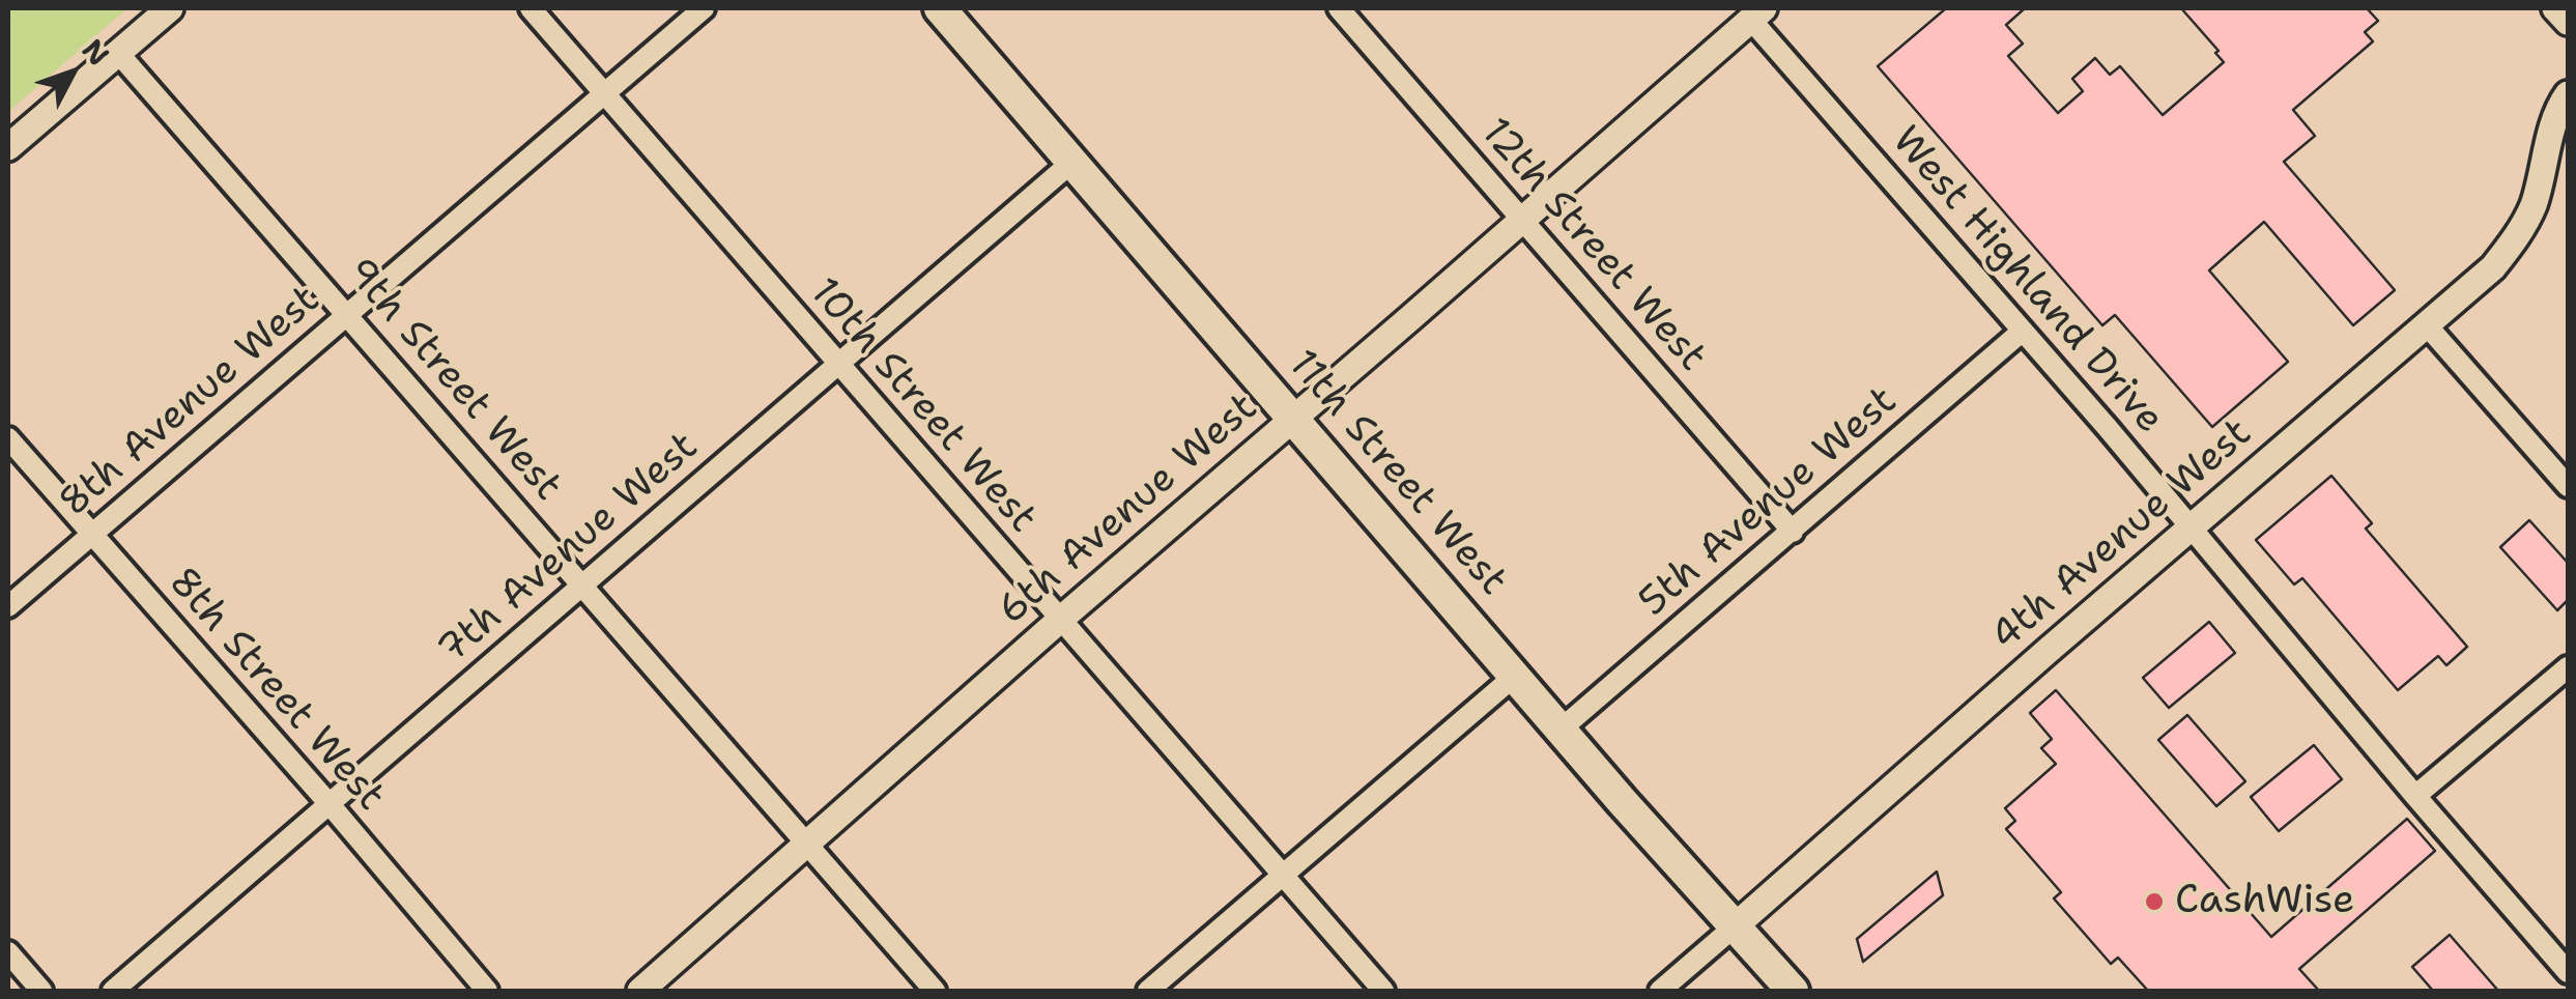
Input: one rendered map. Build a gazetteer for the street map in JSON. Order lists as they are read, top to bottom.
{
  "streets": {
    "main road": ["11th Street West"],
    "street": [
      "12th Street West",
      "West Highland Drive",
      "9th Street West",
      "8th Avenue West",
      "10th Street West",
      "5th Avenue West",
      "6th Avenue West",
      "4th Avenue West",
      "7th Avenue West",
      "8th Street West"
    ]
  },
  "crossings": [
    ["12th Street West", "5th Avenue West"],
    ["12th Street West", "6th Avenue West"],
    ["West Highland Drive", "5th Avenue West"],
    ["West Highland Drive", "6th Avenue West"],
    ["West Highland Drive", "4th Avenue West"],
    ["9th Street West", "8th Avenue West"],
    ["9th Street West", "6th Avenue West"],
    ["9th Street West", "7th Avenue West"],
    ["8th Avenue West", "10th Street West"],
    ["8th Avenue West", "8th Street West"],
    ["10th Street West", "6th Avenue West"],
    ["10th Street West", "7th Avenue West"],
    ["11th Street West", "5th Avenue West"],
    ["11th Street West", "6th Avenue West"],
    ["11th Street West", "4th Avenue West"],
    ["11th Street West", "7th Avenue West"],
    ["7th Avenue West", "8th Street West"]
  ],
  "places": ["CashWise"],
  "north": "top right"
}
